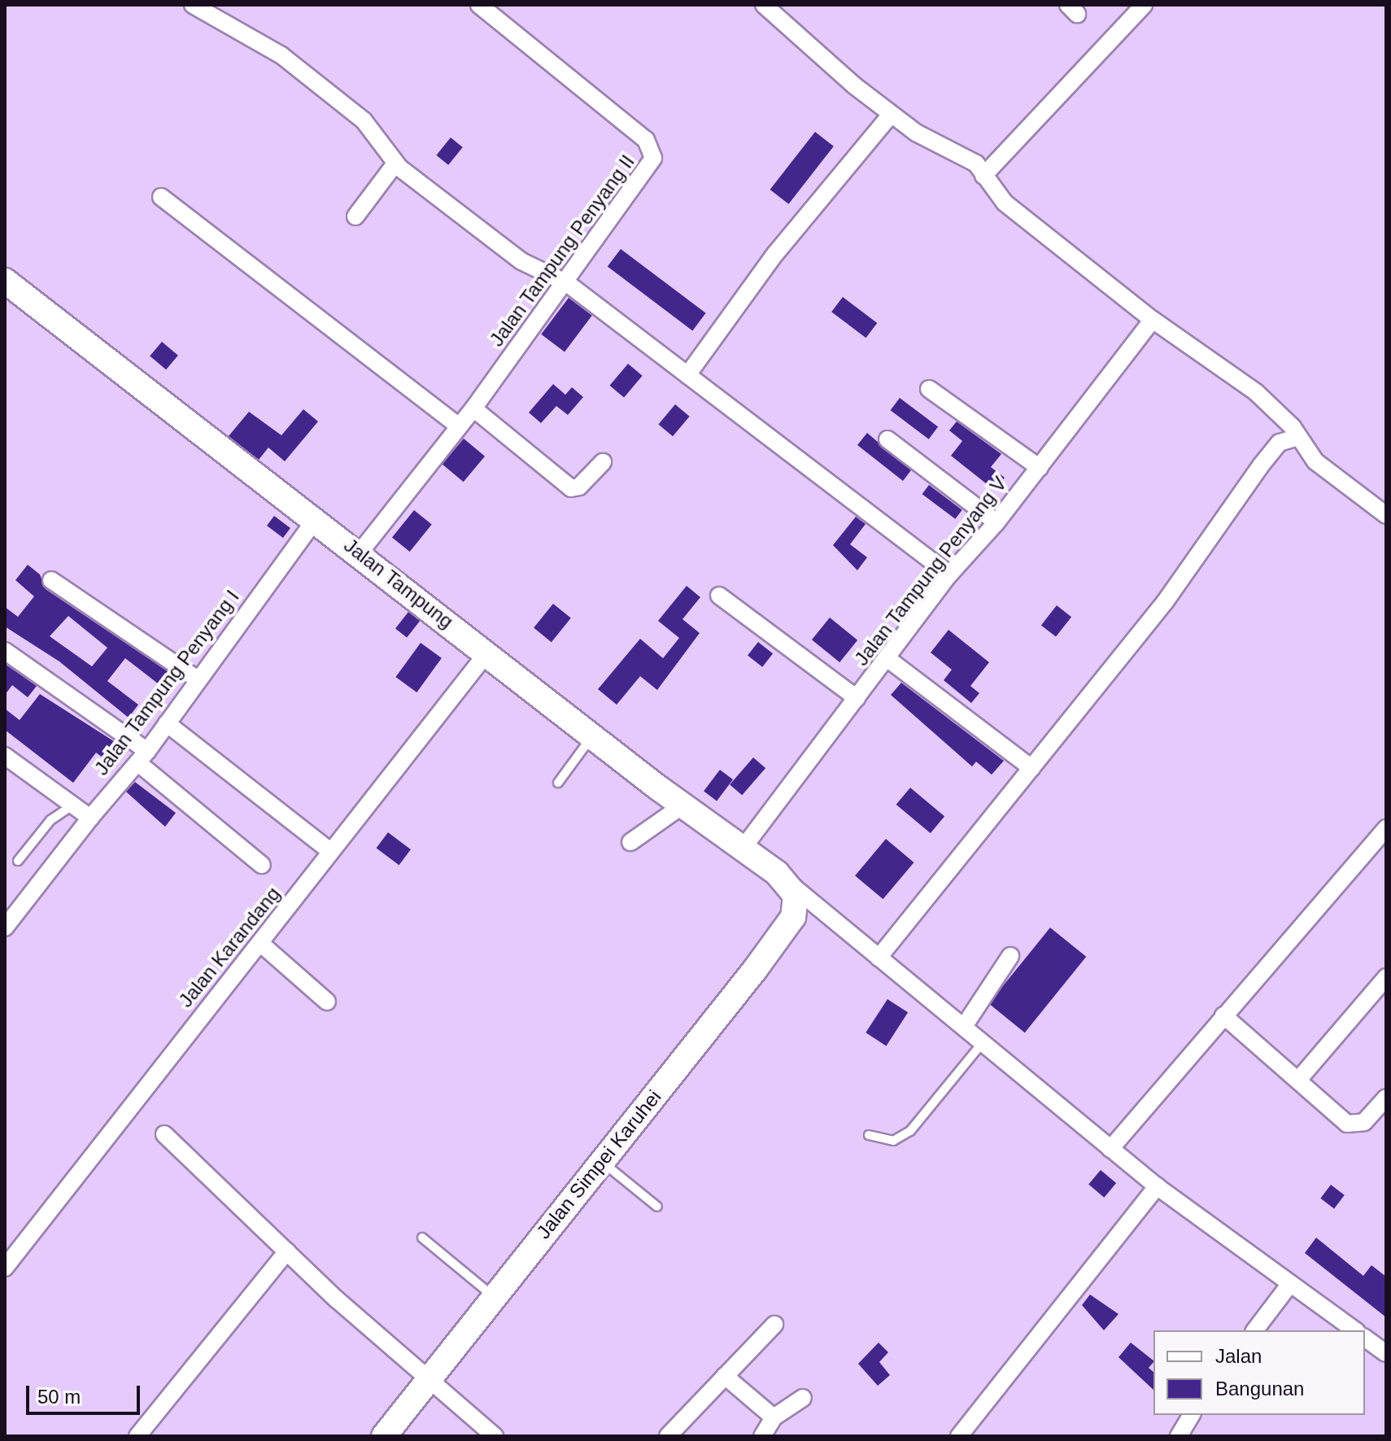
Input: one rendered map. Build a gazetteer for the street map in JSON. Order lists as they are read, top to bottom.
{
  "streets": {
    "main road": ["Jalan Tampung", "Jalan Simpei Karuhei"],
    "street": [
      "Jalan Tampung Penyang II",
      "Jalan Tampung Penyang V",
      "Jalan Tampung Penyang I",
      "Jalan Karandang"
    ]
  },
  "crossings": [
    ["Jalan Tampung Penyang II", "Jalan Tampung"],
    ["Jalan Tampung Penyang V", "Jalan Tampung"],
    ["Jalan Tampung", "Jalan Tampung Penyang I"],
    ["Jalan Tampung", "Jalan Karandang"],
    ["Jalan Tampung", "Jalan Simpei Karuhei"]
  ],
  "legend": ["Jalan", "Bangunan"],
  "scale_bar": "50 m"
}
